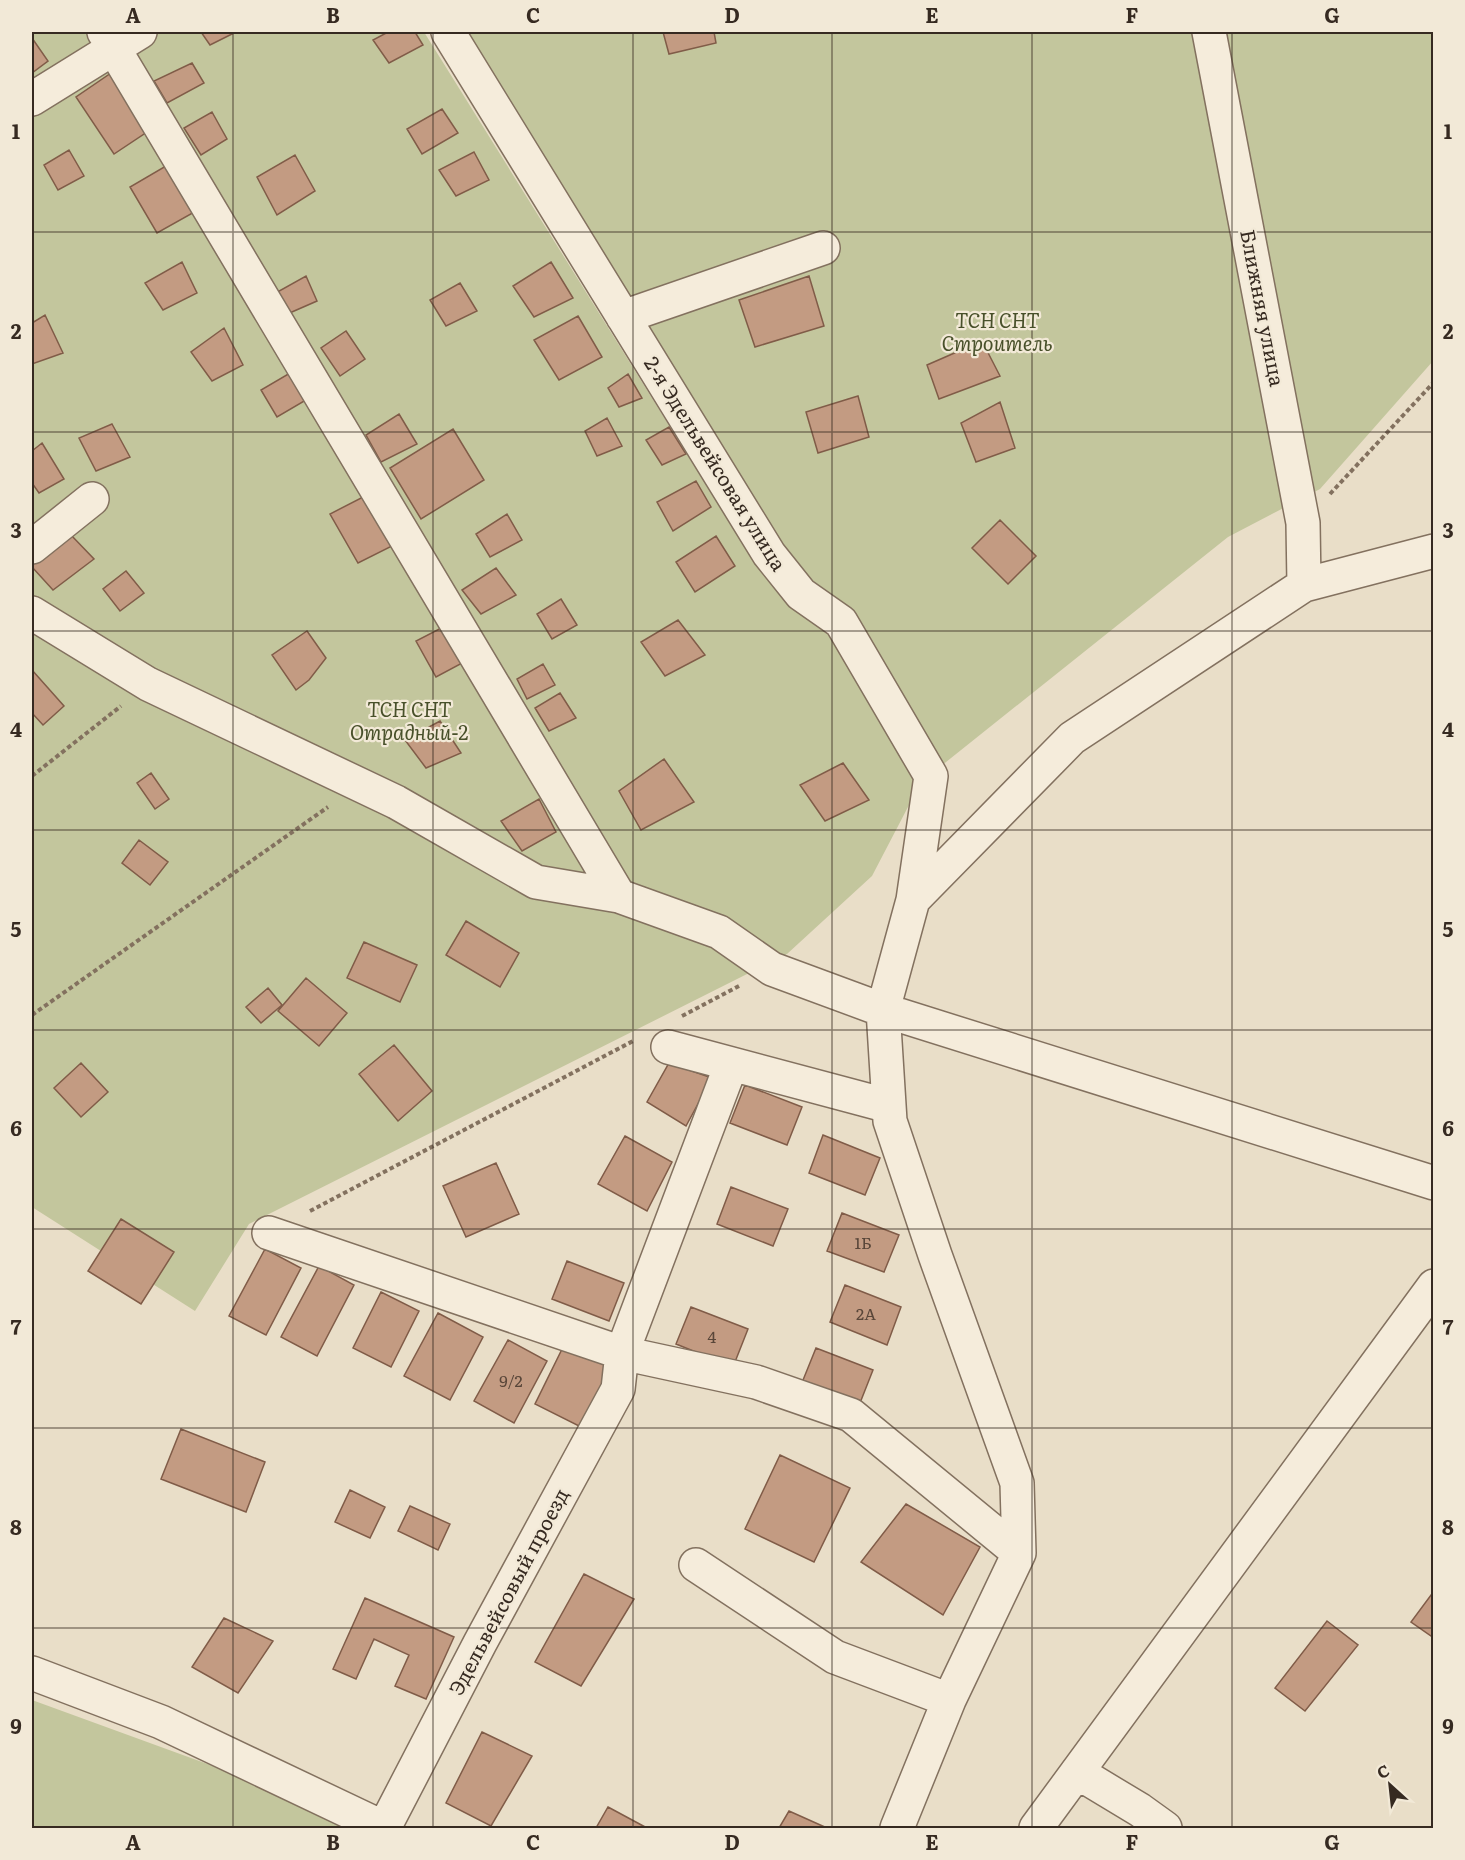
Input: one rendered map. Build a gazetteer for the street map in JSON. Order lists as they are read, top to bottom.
{
  "streets": {
    "street": ["Ближняя улица", "2-я Эдельвейсовая улица", "Эдельвейсовый проезд"]
  },
  "parks": ["ТСН СНТ Строитель", "ТСН СНТ Отрадный-2"],
  "house_numbers": [
    "1Б",
    "2А",
    "4",
    "9/2"
  ],
  "north": "top left",
  "grid": {
    "columns": [
      "A",
      "B",
      "C",
      "D",
      "E",
      "F",
      "G"
    ],
    "rows": [
      "1",
      "2",
      "3",
      "4",
      "5",
      "6",
      "7",
      "8",
      "9"
    ]
  }
}
